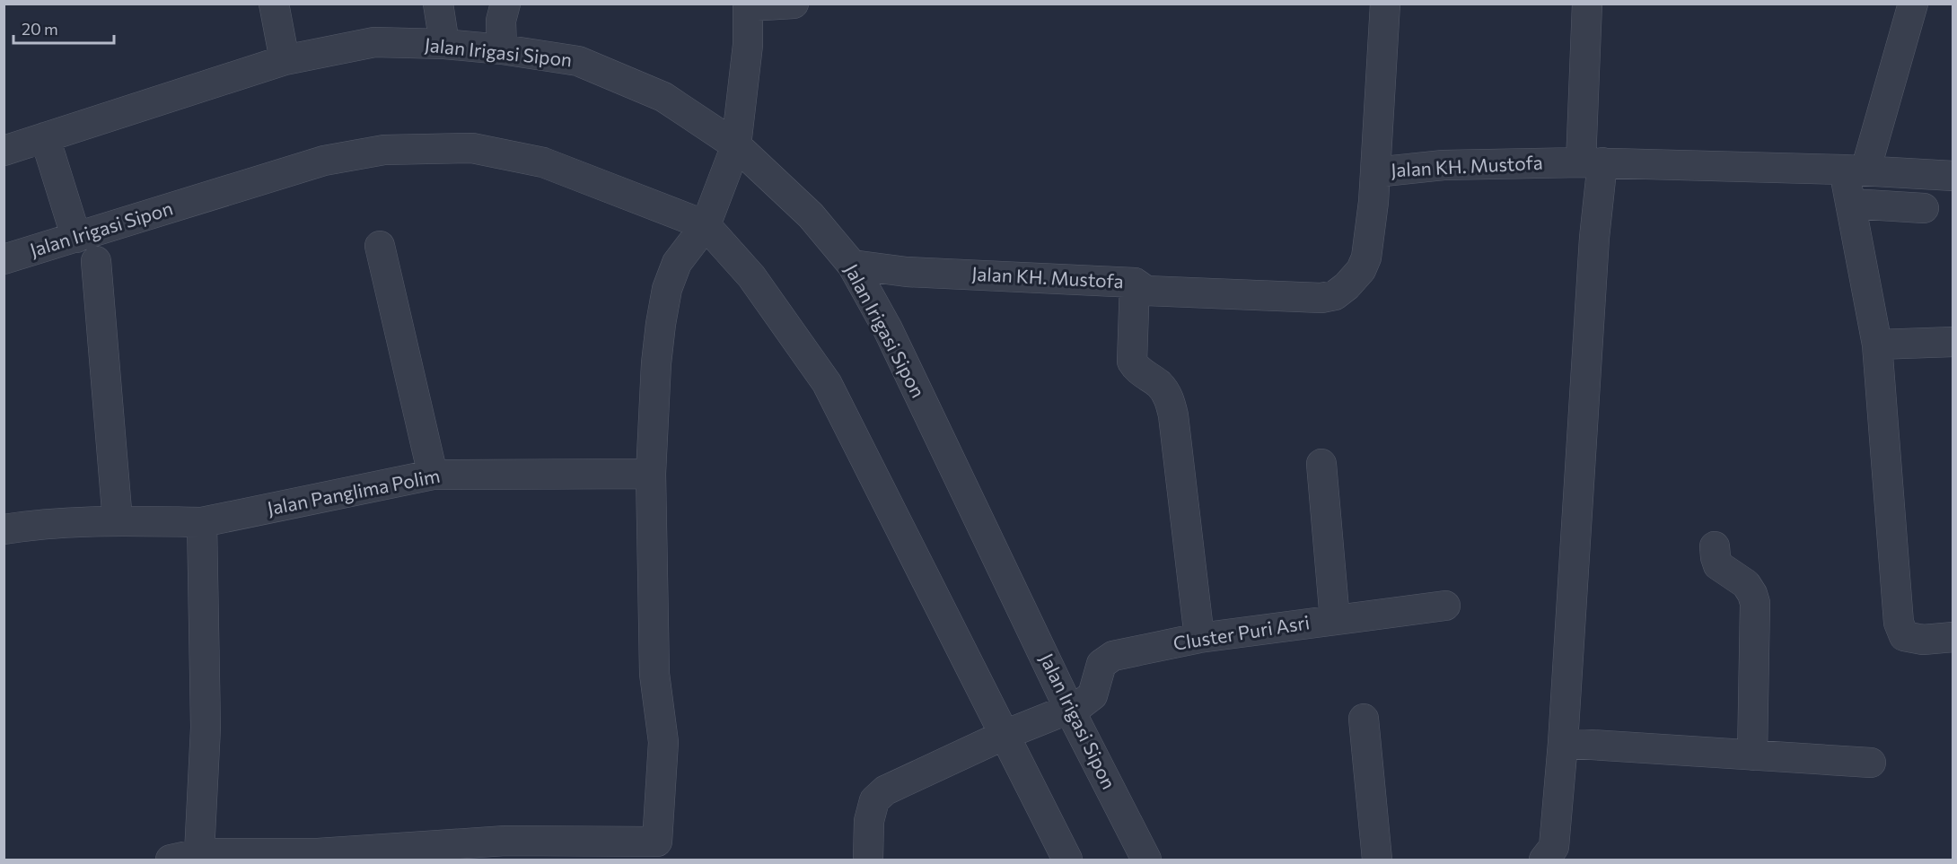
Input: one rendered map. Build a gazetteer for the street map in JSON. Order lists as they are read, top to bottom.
{
  "streets": {
    "street": [
      "Jalan Irigasi Sipon",
      "Jalan KH. Mustofa",
      "Jalan Panglima Polim",
      "Cluster Puri Asri"
    ]
  },
  "crossings": [
    ["Jalan Irigasi Sipon", "Jalan KH. Mustofa"],
    ["Jalan Irigasi Sipon", "Cluster Puri Asri"]
  ],
  "scale_bar": "20 m"
}
